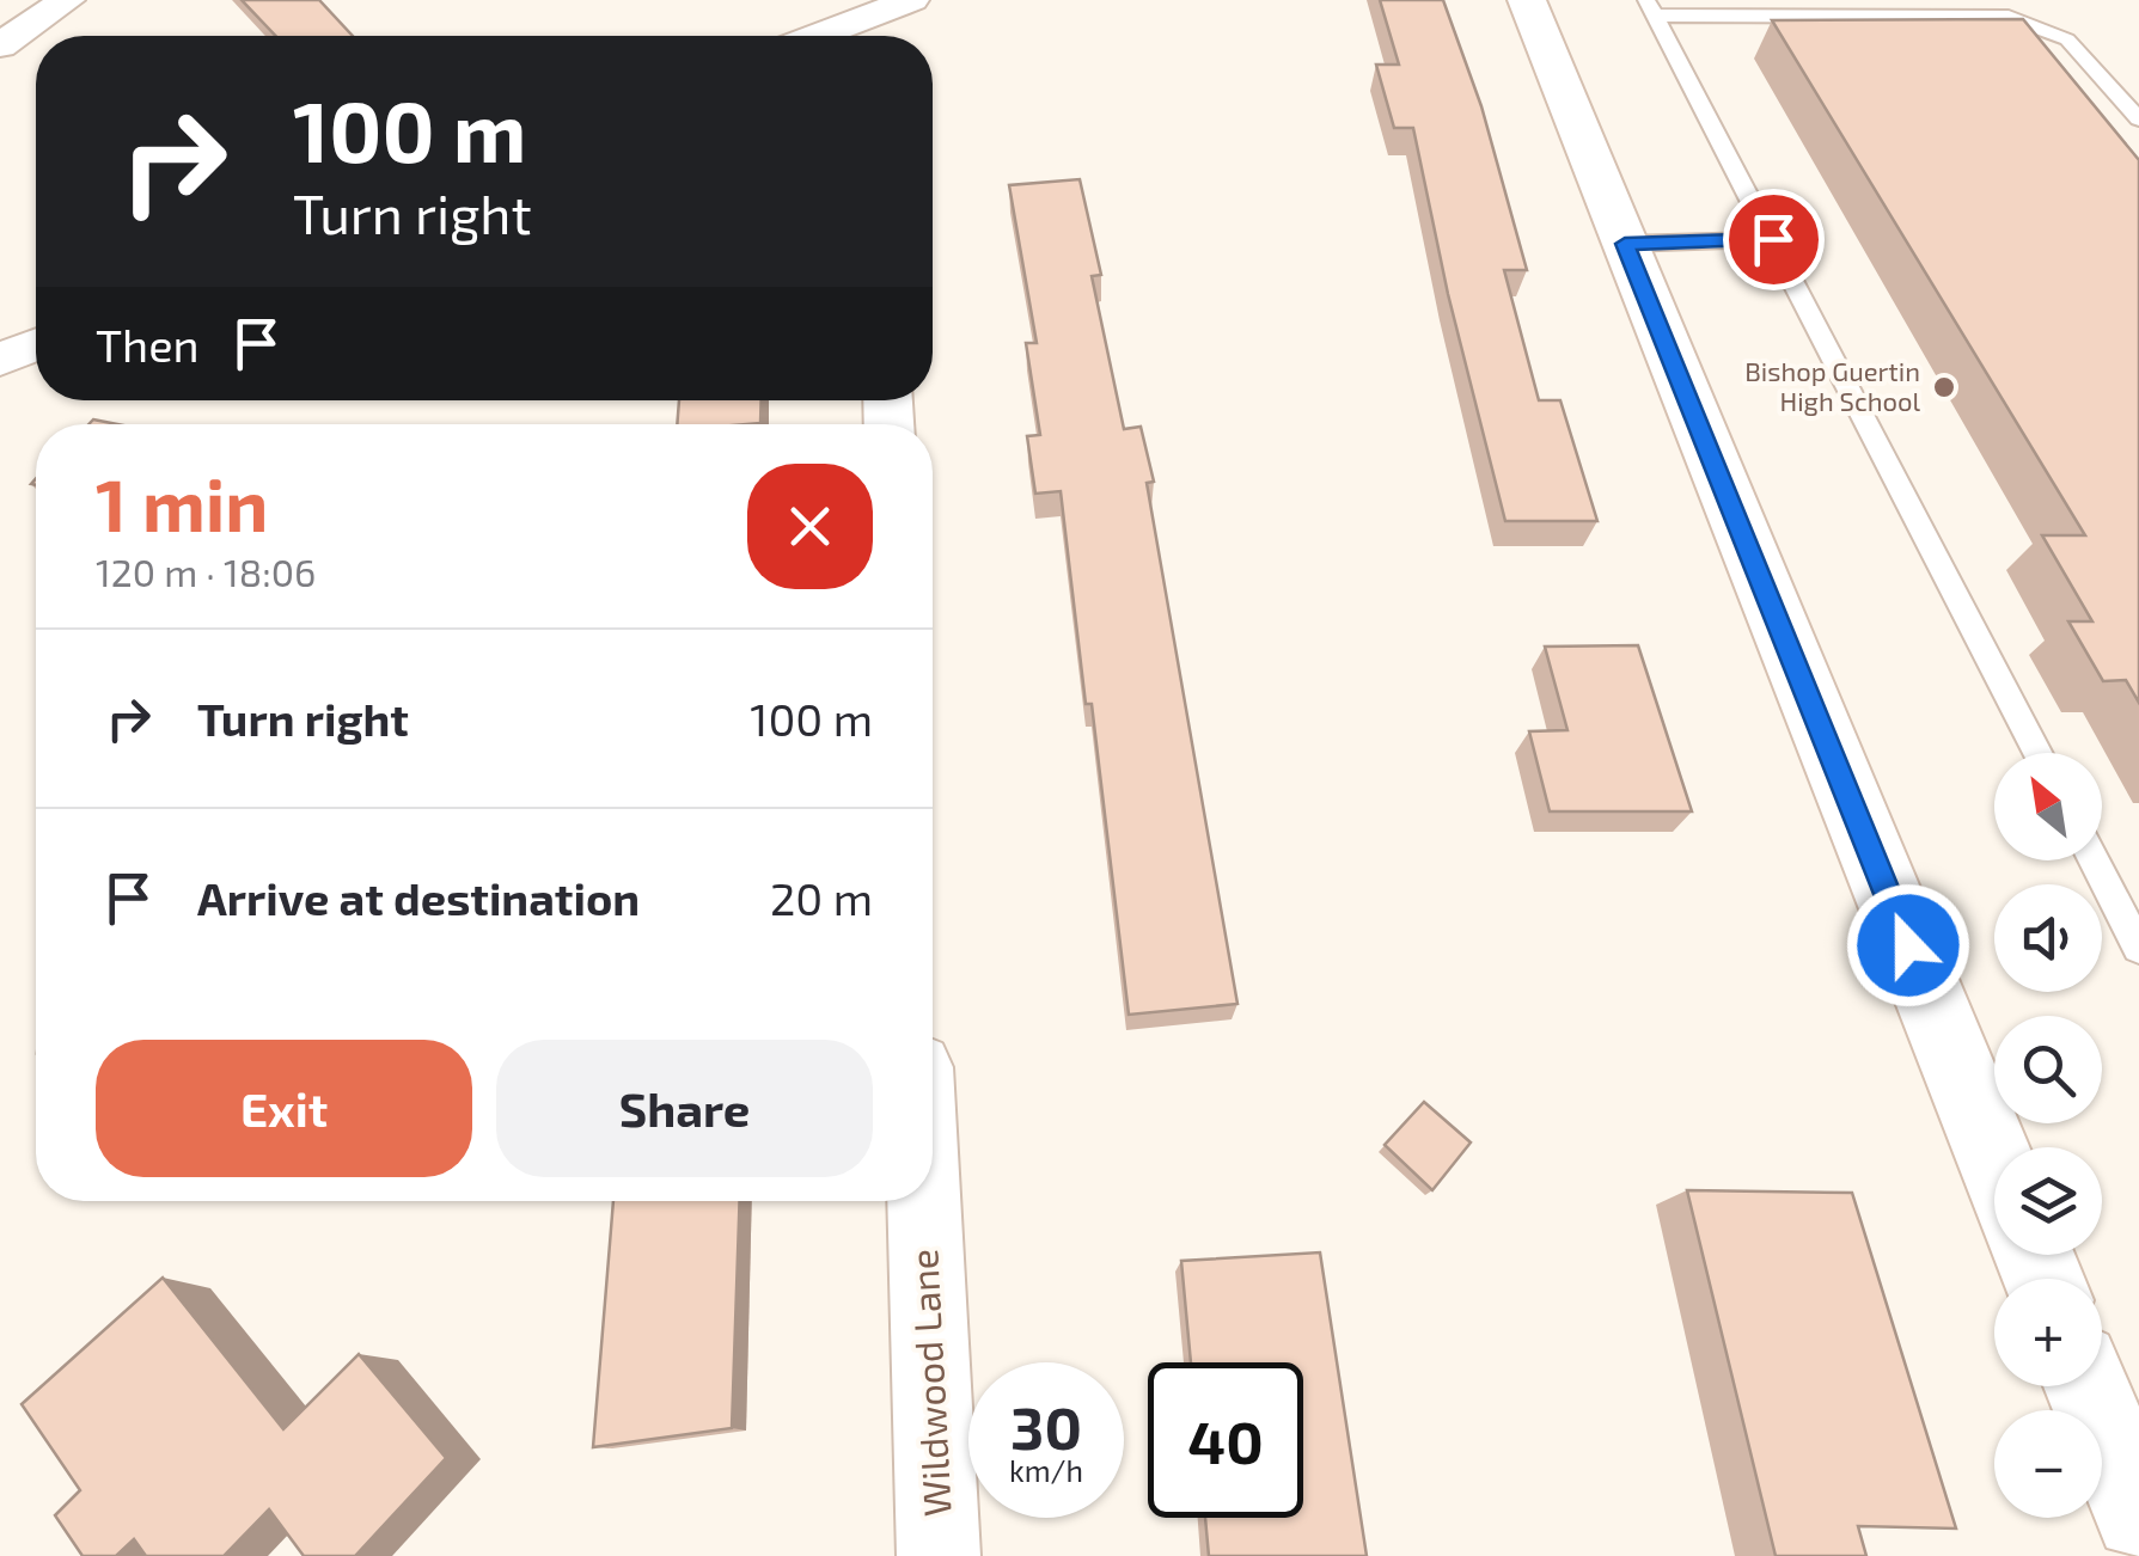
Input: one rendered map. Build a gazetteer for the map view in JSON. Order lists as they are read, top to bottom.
{
  "streets": {
    "street": ["Wildwood Lane"]
  },
  "places": ["Bishop Guertin High School"],
  "north": "top left",
  "page": {
    "turn": ["100 m", "Turn right"],
    "then": "Then",
    "heading": ["1 min", "120 m · 18:06"],
    "list": [
      {
        "name": "Turn right",
        "value": "100 m"
      },
      {
        "name": "Arrive at destination",
        "value": "20 m"
      }
    ],
    "map_buttons": ["+", "−"],
    "buttons": ["Exit", "Share"],
    "speed": "30 km/h",
    "limit": "40"
  }
}
